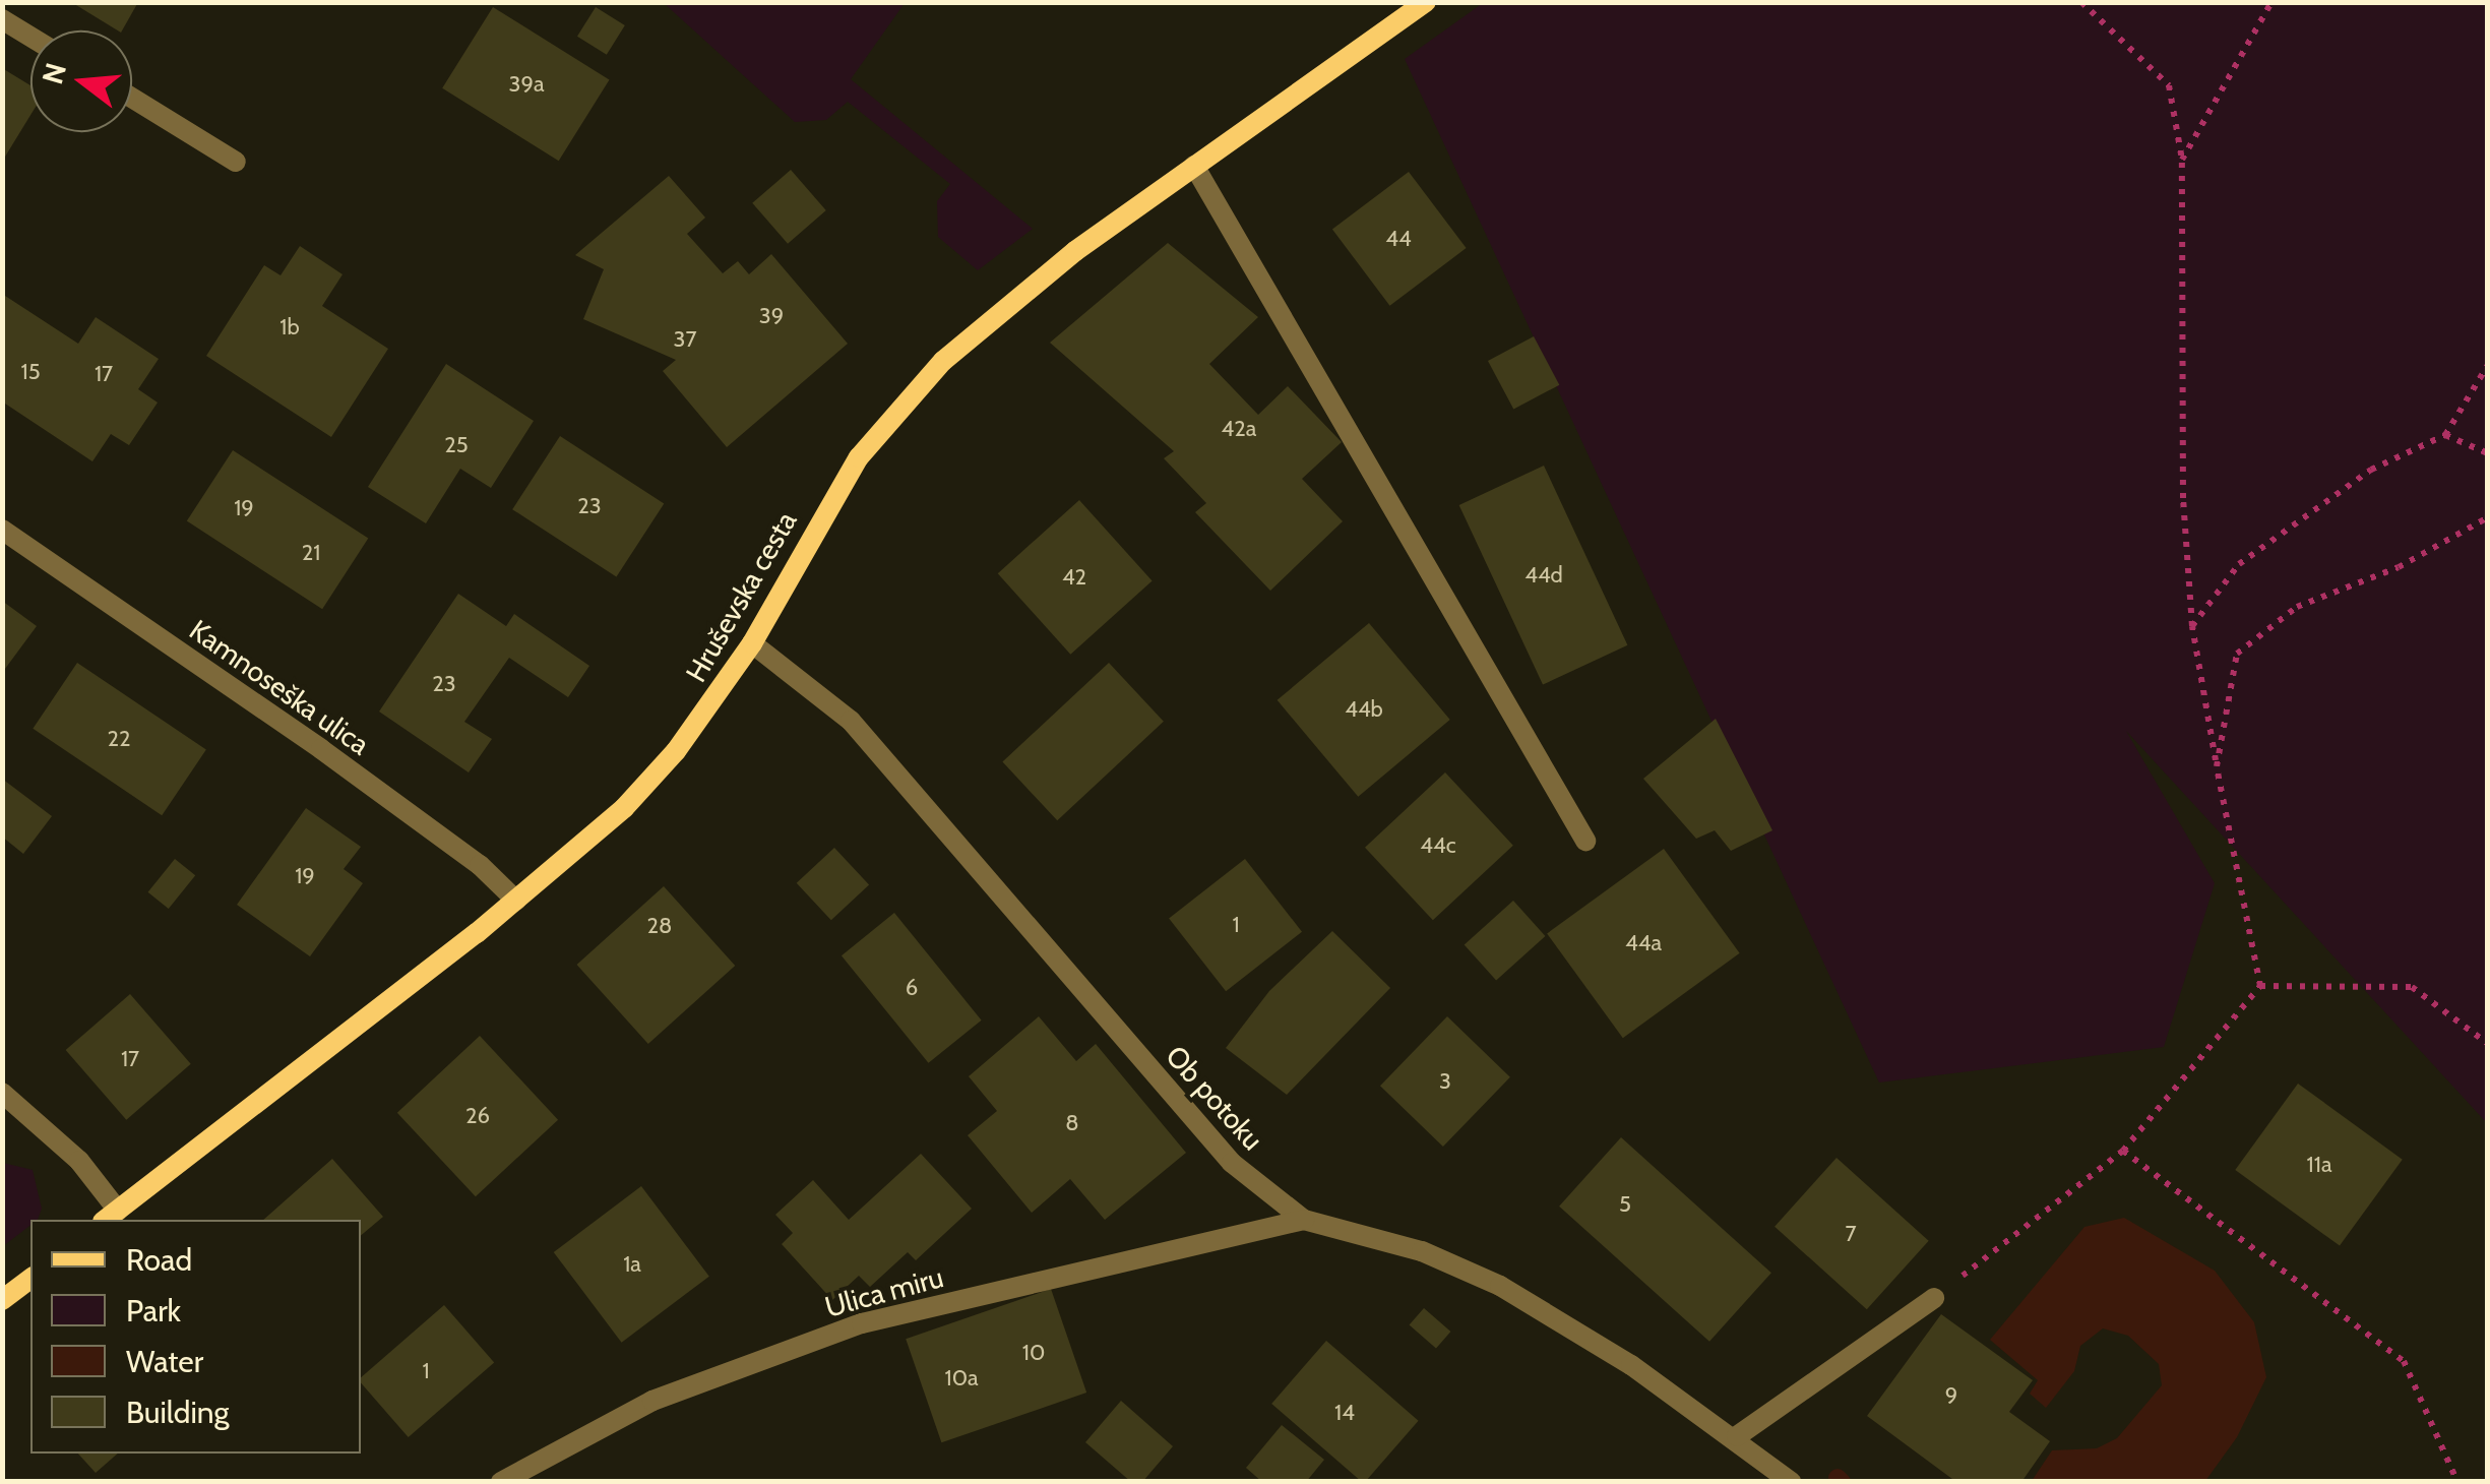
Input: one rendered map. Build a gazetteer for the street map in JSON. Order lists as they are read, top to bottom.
{
  "streets": {
    "street": [
      "Hruševska cesta",
      "Kamnoseška ulica",
      "Ob potoku",
      "Ulica miru"
    ]
  },
  "crossings": [
    ["Hruševska cesta", "Kamnoseška ulica"],
    ["Hruševska cesta", "Ob potoku"],
    ["Ob potoku", "Ulica miru"]
  ],
  "house_numbers": [
    "39a",
    "44",
    "39",
    "1b",
    "37",
    "15",
    "17",
    "42a",
    "25",
    "23",
    "19",
    "21",
    "44d",
    "42",
    "23",
    "44b",
    "22",
    "44c",
    "19",
    "1",
    "28",
    "44a",
    "6",
    "17",
    "3",
    "26",
    "8",
    "11a",
    "5",
    "7",
    "1a",
    "10",
    "1",
    "10a",
    "9",
    "14"
  ],
  "legend": [
    "Road",
    "Park",
    "Water",
    "Building"
  ],
  "north": "left"
}
